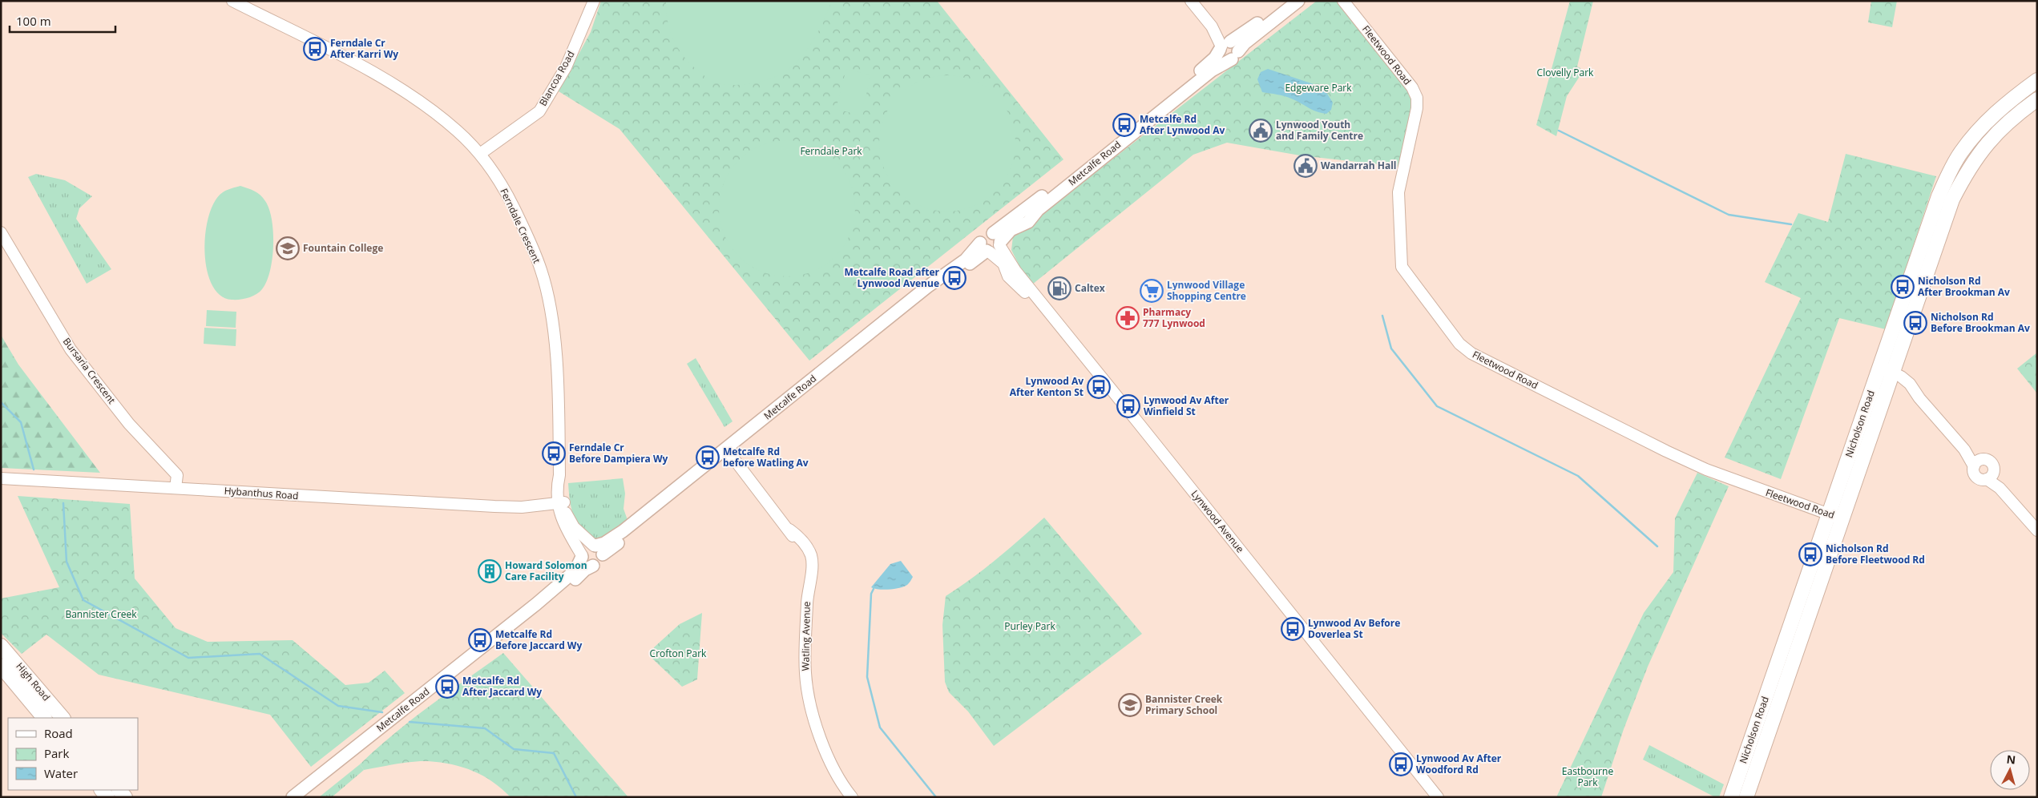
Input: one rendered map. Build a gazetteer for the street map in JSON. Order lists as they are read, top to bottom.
{
  "streets": {
    "main road": ["Metcalfe Road", "Nicholson Road", "High Road"],
    "street": [
      "Fleetwood Road",
      "Blancoa Road",
      "Ferndale Crescent",
      "Bursaria Crescent",
      "Hybanthus Road",
      "Lynwood Avenue",
      "Watling Avenue"
    ]
  },
  "crossings": [
    ["Fleetwood Road", "Nicholson Road"],
    ["Blancoa Road", "Ferndale Crescent"],
    ["Metcalfe Road", "Ferndale Crescent"],
    ["Metcalfe Road", "Lynwood Avenue"],
    ["Metcalfe Road", "Watling Avenue"],
    ["Ferndale Crescent", "Hybanthus Road"],
    ["Bursaria Crescent", "Hybanthus Road"]
  ],
  "parks": [
    "Clovelly Park",
    "Edgeware Park",
    "Ferndale Park",
    "Bannister Creek",
    "Purley Park",
    "Crofton Park",
    "Eastbourne Park"
  ],
  "places": {
    "bus stop": [
      "Ferndale Cr After Karri Wy",
      "Metcalfe Rd After Lynwood Av",
      "Metcalfe Road after Lynwood Avenue",
      "Nicholson Rd After Brookman Av",
      "Nicholson Rd Before Brookman Av",
      "Lynwood Av After Kenton St",
      "Lynwood Av After Winfield St",
      "Ferndale Cr Before Dampiera Wy",
      "Metcalfe Rd before Watling Av",
      "Nicholson Rd Before Fleetwood Rd",
      "Lynwood Av Before Doverlea St",
      "Metcalfe Rd Before Jaccard Wy",
      "Metcalfe Rd After Jaccard Wy",
      "Lynwood Av After Woodford Rd"
    ],
    "public building": ["Lynwood Youth and Family Centre", "Wandarrah Hall"],
    "school or university": ["Fountain College", "Bannister Creek Primary School"],
    "fuel station": ["Caltex"],
    "supermarket": ["Lynwood Village Shopping Centre"],
    "pharmacy": ["Pharmacy 777 Lynwood"],
    "building": ["Howard Solomon Care Facility"]
  },
  "legend": ["Road", "Park", "Water"],
  "scale_bar": "100 m",
  "north": "top"
}
